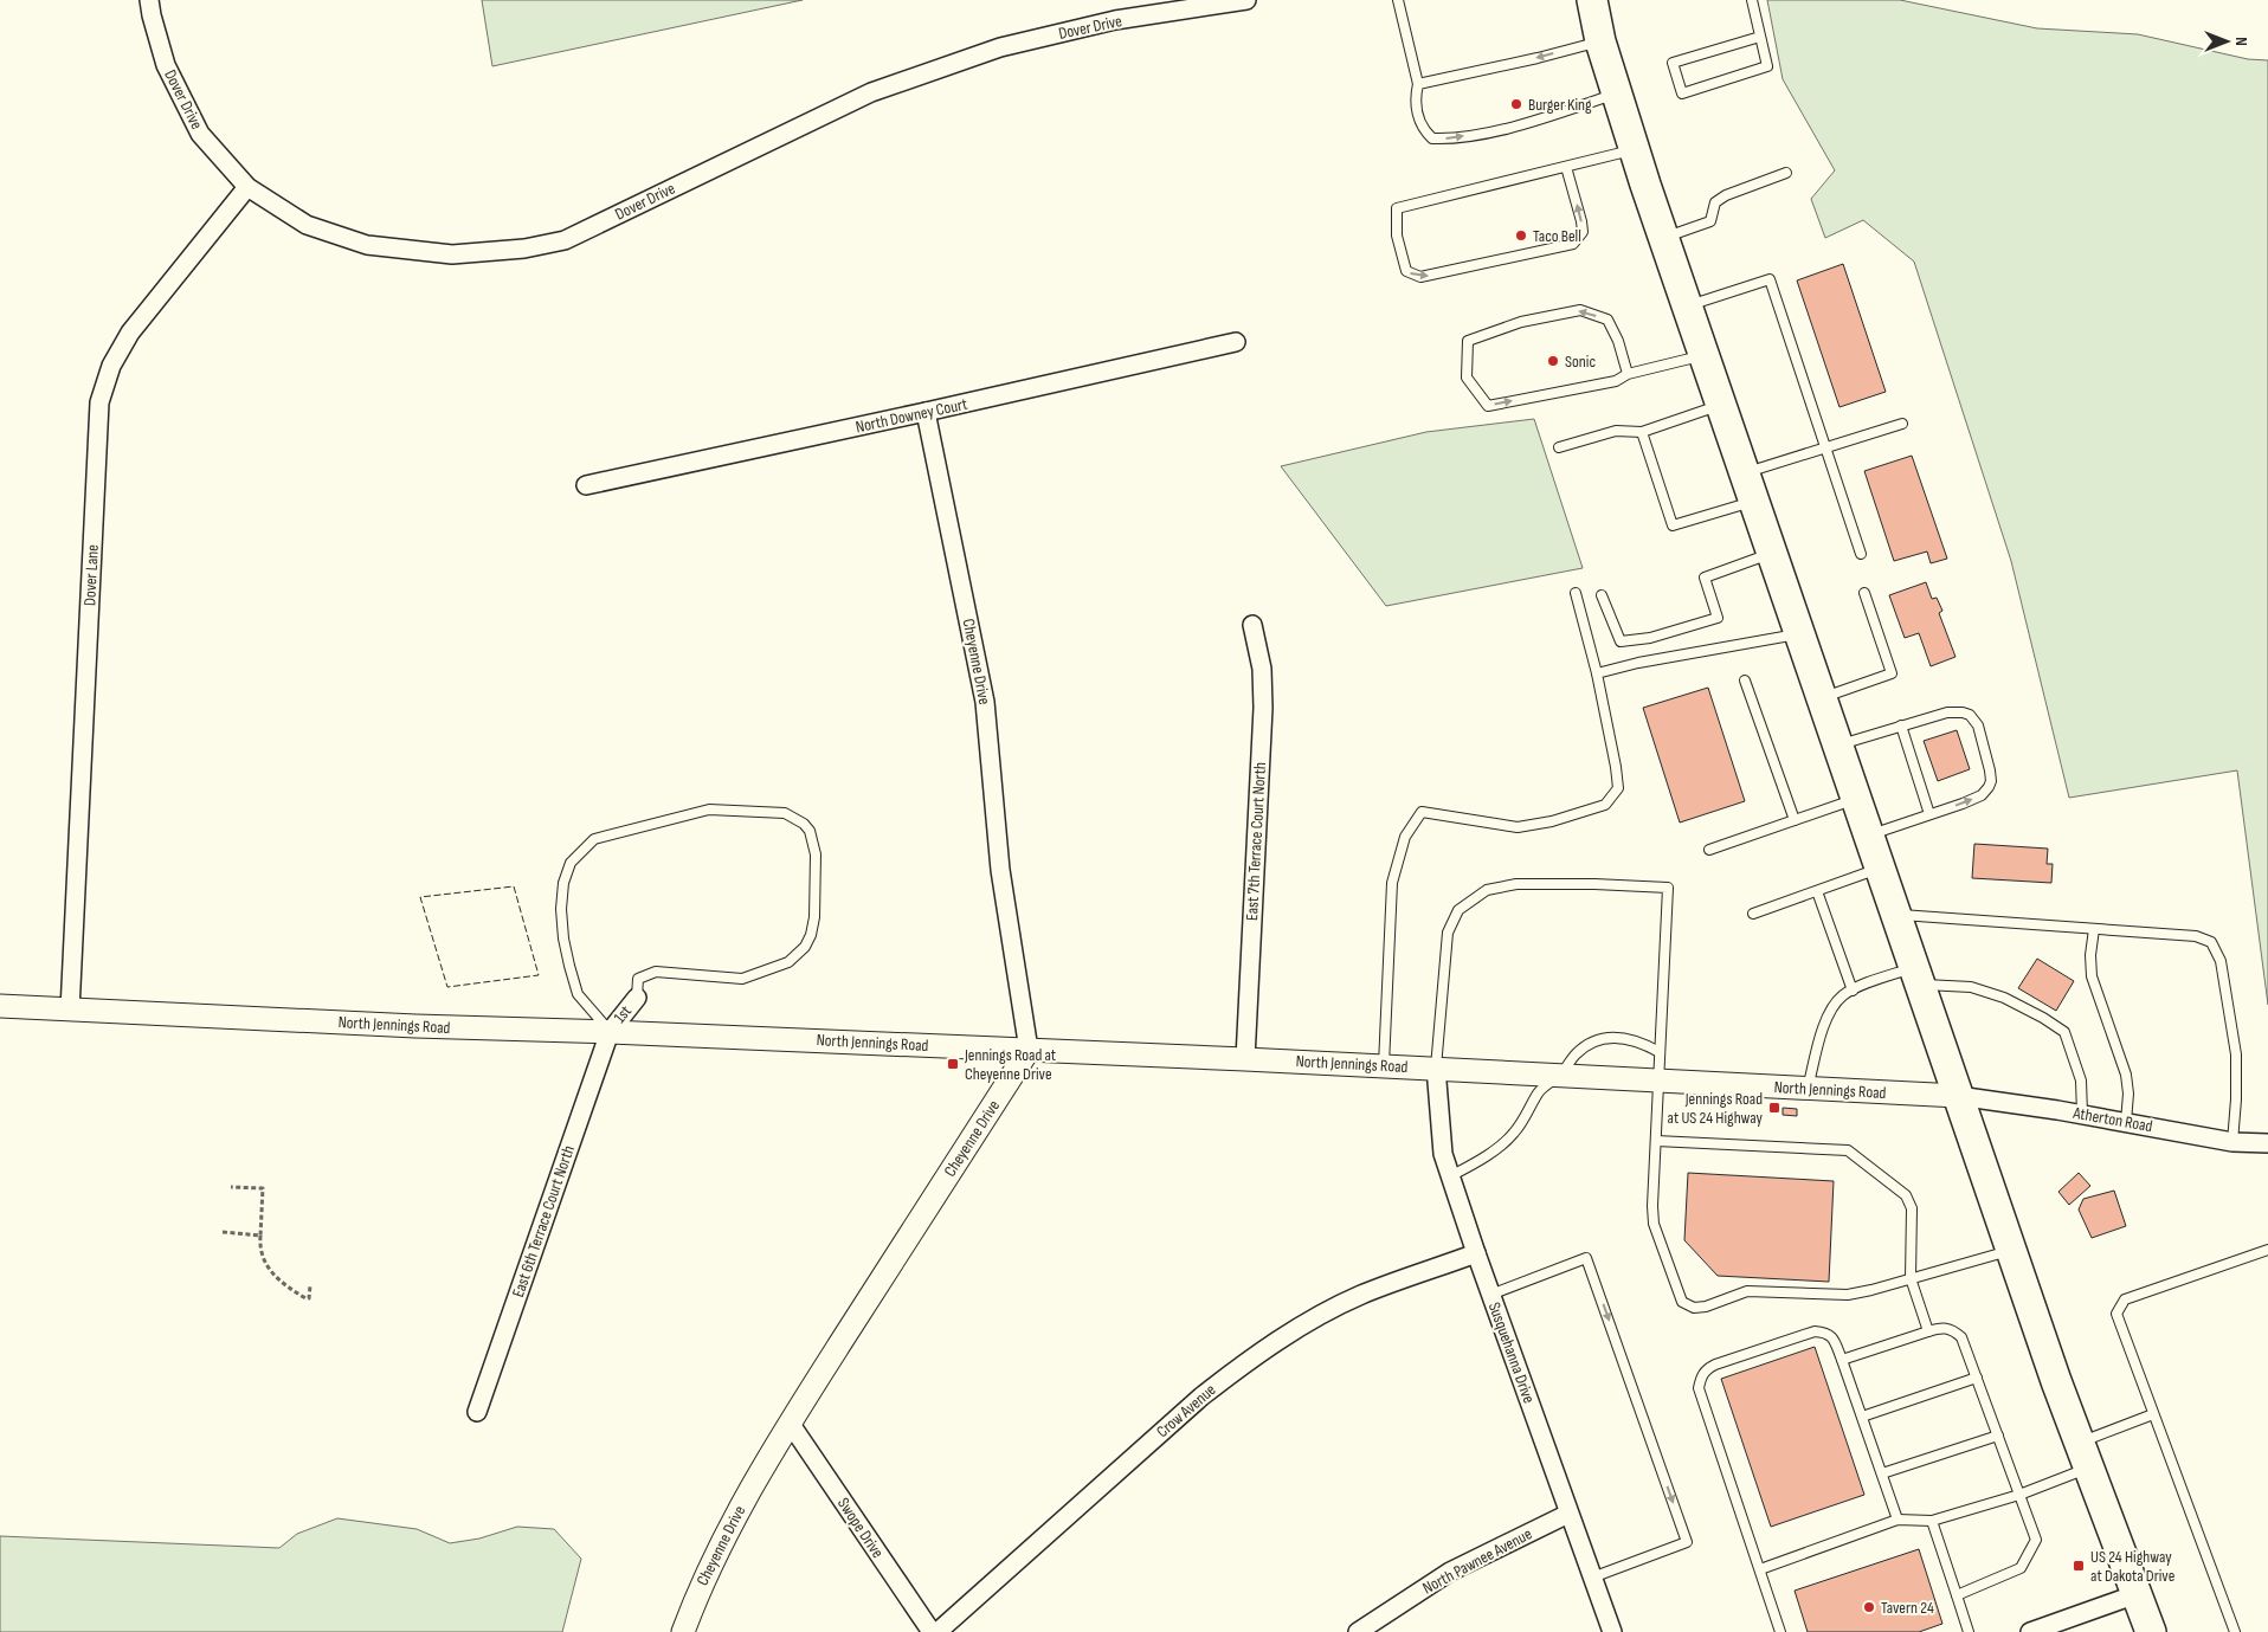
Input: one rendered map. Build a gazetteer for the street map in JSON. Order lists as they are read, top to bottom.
{
  "streets": {
    "street": [
      "Dover Drive",
      "North Downey Court",
      "Dover Lane",
      "Cheyenne Drive",
      "East 7th Terrace Court North",
      "1st",
      "North Jennings Road",
      "Atherton Road",
      "East 6th Terrace Court North",
      "Susquehanna Drive",
      "Crow Avenue",
      "Swope Drive",
      "North Pawnee Avenue"
    ]
  },
  "crossings": [
    ["Dover Drive", "Dover Lane"],
    ["North Downey Court", "Cheyenne Drive"],
    ["Dover Lane", "North Jennings Road"],
    ["Cheyenne Drive", "North Jennings Road"],
    ["Cheyenne Drive", "Swope Drive"],
    ["East 7th Terrace Court North", "North Jennings Road"],
    ["1st", "North Jennings Road"],
    ["1st", "East 6th Terrace Court North"],
    ["North Jennings Road", "Atherton Road"],
    ["North Jennings Road", "East 6th Terrace Court North"],
    ["North Jennings Road", "Susquehanna Drive"],
    ["Susquehanna Drive", "Crow Avenue"],
    ["Susquehanna Drive", "North Pawnee Avenue"]
  ],
  "places": {
    "other": [
      "Burger King",
      "Taco Bell",
      "Sonic",
      "Tavern 24"
    ],
    "transit": ["Jennings Road at Cheyenne Drive", "Jennings Road at US 24 Highway", "US 24 Highway at Dakota Drive"]
  },
  "north": "right"
}
